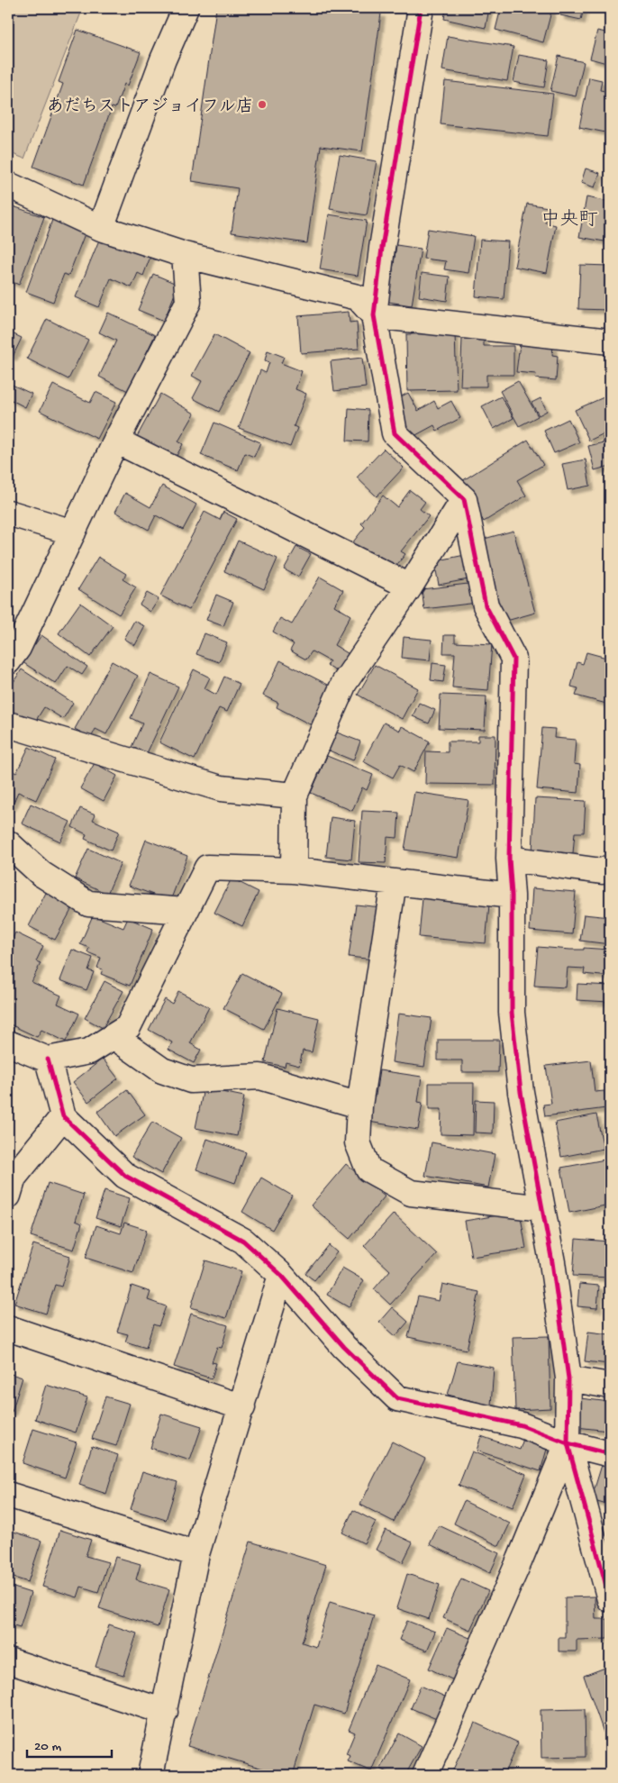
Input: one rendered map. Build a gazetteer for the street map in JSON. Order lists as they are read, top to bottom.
{
  "districts": ["中央町"],
  "places": ["あだちストアジョイフル店"],
  "scale_bar": "20 m"
}
